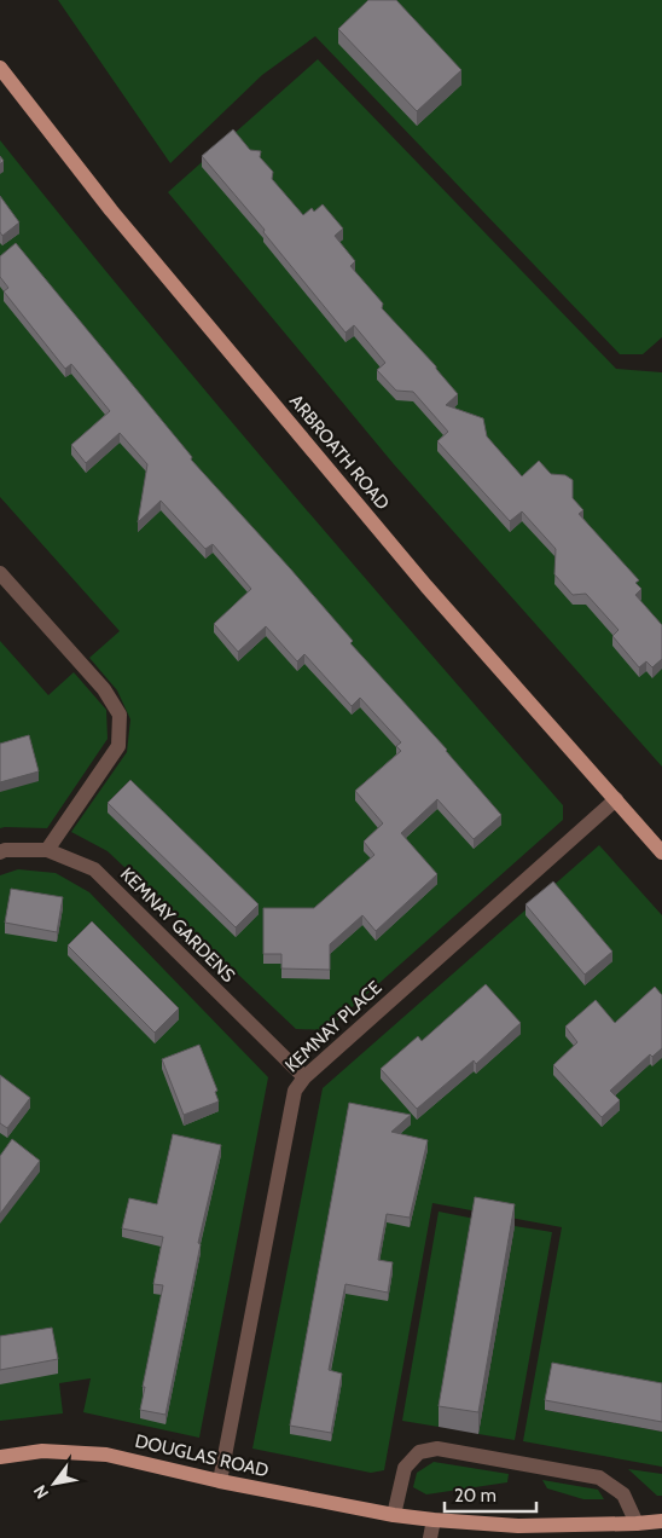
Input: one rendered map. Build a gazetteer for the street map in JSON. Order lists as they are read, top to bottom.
{
  "streets": {
    "main road": ["ARBROATH ROAD", "DOUGLAS ROAD"],
    "street": ["KEMNAY GARDENS", "KEMNAY PLACE"]
  },
  "crossings": [
    ["ARBROATH ROAD", "KEMNAY PLACE"],
    ["KEMNAY GARDENS", "KEMNAY PLACE"],
    ["KEMNAY PLACE", "DOUGLAS ROAD"]
  ],
  "scale_bar": "20 m",
  "north": "bottom left"
}
